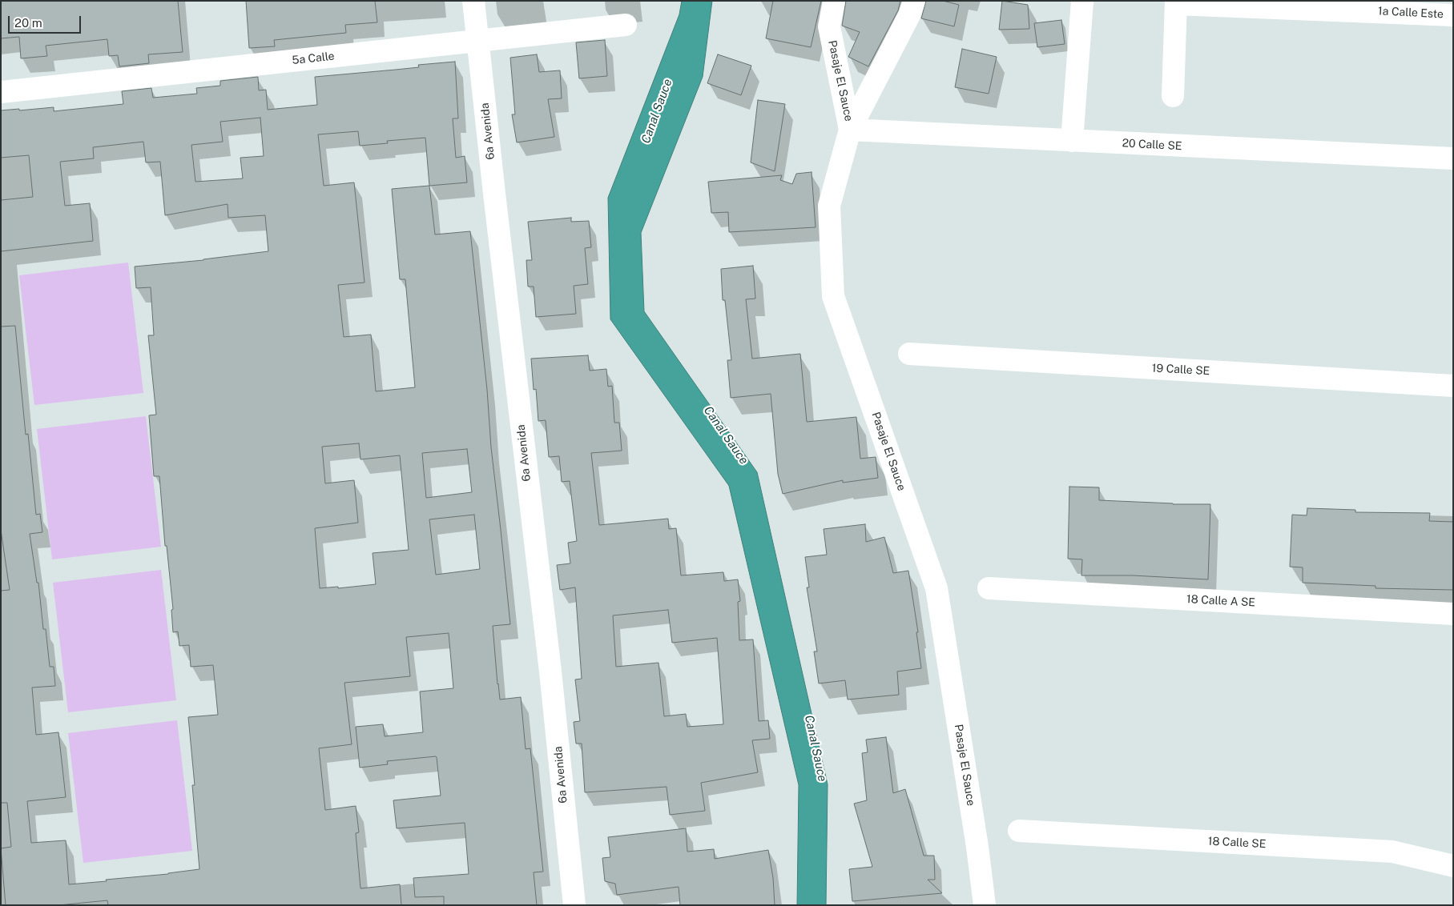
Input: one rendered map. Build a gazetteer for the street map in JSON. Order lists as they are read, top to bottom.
{
  "streets": {
    "street": [
      "1a Calle Este",
      "5a Calle",
      "Pasaje El Sauce",
      "6a Avenida",
      "20 Calle SE",
      "19 Calle SE",
      "18 Calle A SE",
      "18 Calle SE"
    ]
  },
  "crossings": [
    ["5a Calle", "6a Avenida"],
    ["Pasaje El Sauce", "20 Calle SE"]
  ],
  "water": ["Canal Sauce"],
  "scale_bar": "20 m"
}
